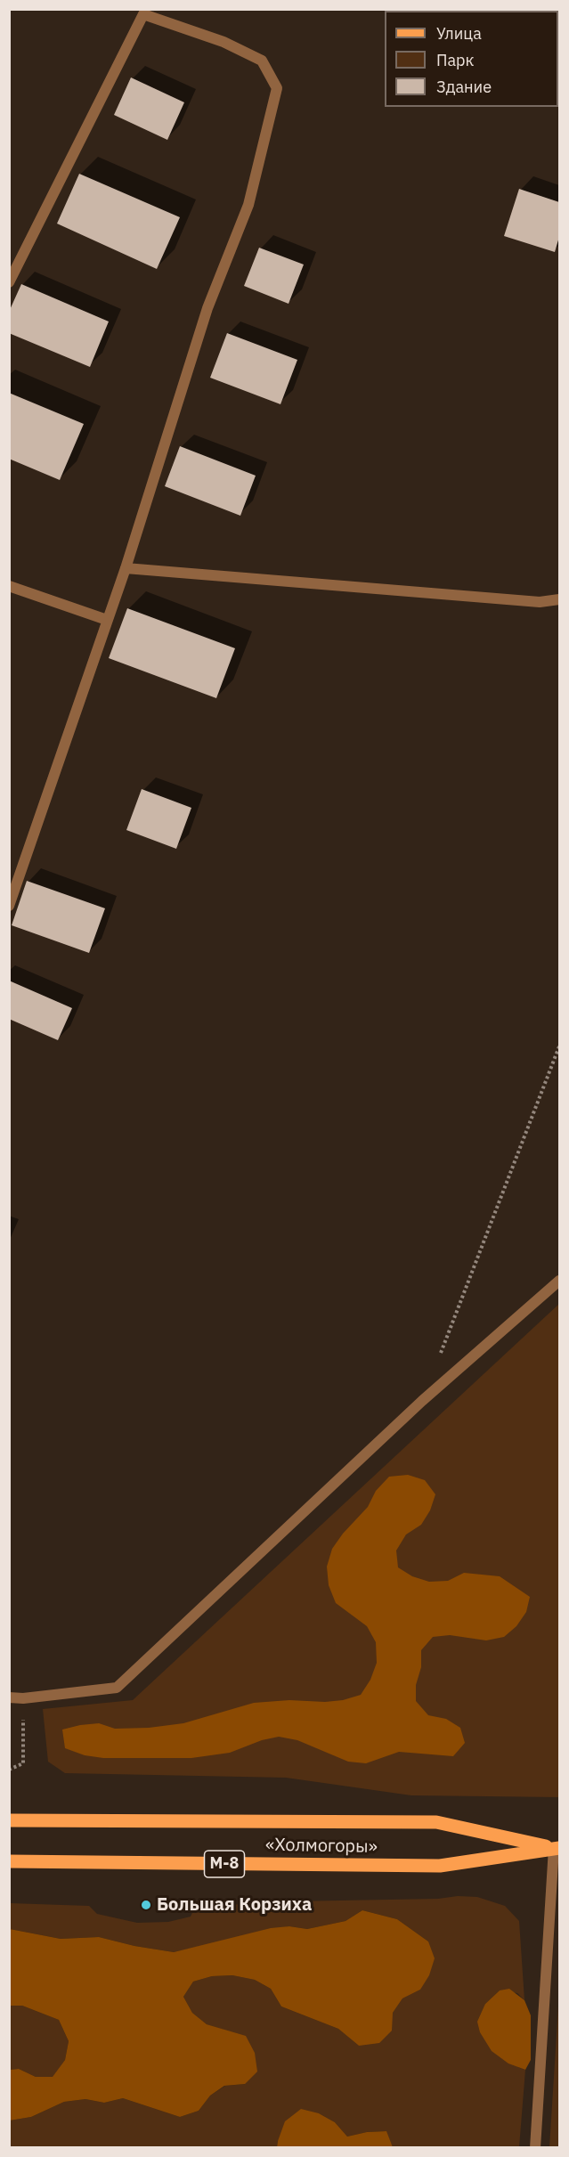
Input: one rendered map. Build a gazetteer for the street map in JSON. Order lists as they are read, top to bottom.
{
  "streets": {
    "main road": ["«Холмогоры»", "М-8"]
  },
  "places": ["Большая Корзиха"],
  "legend": ["Улица", "Парк", "Здание"]
}
